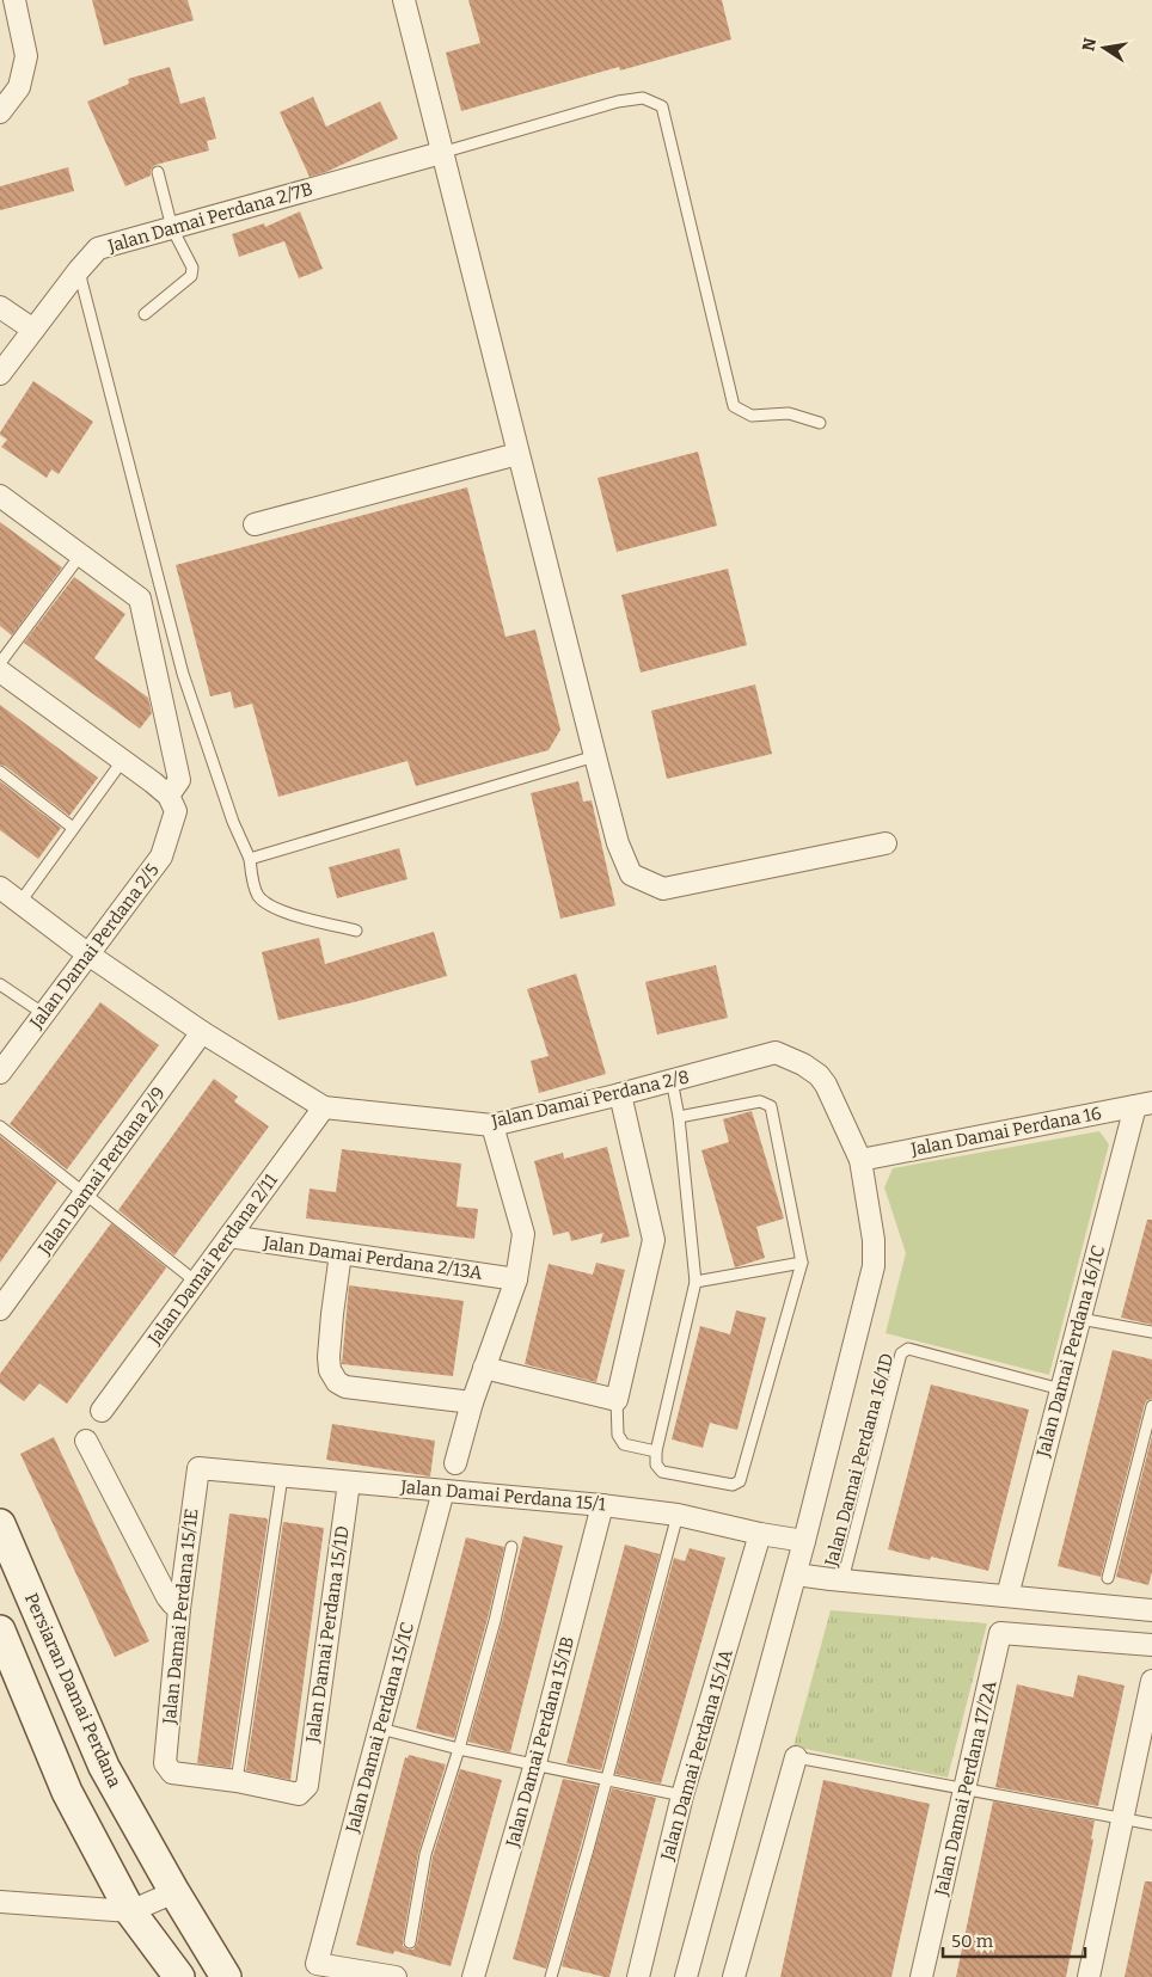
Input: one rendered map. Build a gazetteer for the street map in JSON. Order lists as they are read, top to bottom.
{
  "streets": {
    "main road": ["Persiaran Damai Perdana"],
    "street": [
      "Jalan Damai Perdana 2/7B",
      "Jalan Damai Perdana 2/5",
      "Jalan Damai Perdana 2/8",
      "Jalan Damai Perdana 16",
      "Jalan Damai Perdana 2/9",
      "Jalan Damai Perdana 2/13A",
      "Jalan Damai Perdana 2/11",
      "Jalan Damai Perdana 16/1C",
      "Jalan Damai Perdana 15/1",
      "Jalan Damai Perdana 15/1E",
      "Jalan Damai Perdana 15/1D",
      "Jalan Damai Perdana 15/1C",
      "Jalan Damai Perdana 15/1B",
      "Jalan Damai Perdana 15/1A",
      "Jalan Damai Perdana 17/2A"
    ],
    "lane": ["Jalan Damai Perdana 16/1D"]
  },
  "crossings": [
    ["Jalan Damai Perdana 2/5", "Jalan Damai Perdana 2/8"],
    ["Jalan Damai Perdana 2/8", "Jalan Damai Perdana 16"],
    ["Jalan Damai Perdana 2/8", "Jalan Damai Perdana 2/9"],
    ["Jalan Damai Perdana 2/8", "Jalan Damai Perdana 2/11"],
    ["Jalan Damai Perdana 16", "Jalan Damai Perdana 16/1C"],
    ["Jalan Damai Perdana 2/13A", "Jalan Damai Perdana 2/11"],
    ["Jalan Damai Perdana 16/1C", "Jalan Damai Perdana 16/1D"],
    ["Jalan Damai Perdana 15/1", "Jalan Damai Perdana 15/1E"],
    ["Jalan Damai Perdana 15/1", "Jalan Damai Perdana 15/1D"],
    ["Jalan Damai Perdana 15/1", "Jalan Damai Perdana 15/1C"],
    ["Jalan Damai Perdana 15/1", "Jalan Damai Perdana 15/1B"],
    ["Jalan Damai Perdana 15/1", "Jalan Damai Perdana 15/1A"],
    ["Jalan Damai Perdana 15/1E", "Jalan Damai Perdana 15/1D"]
  ],
  "scale_bar": "50 m",
  "north": "left"
}
